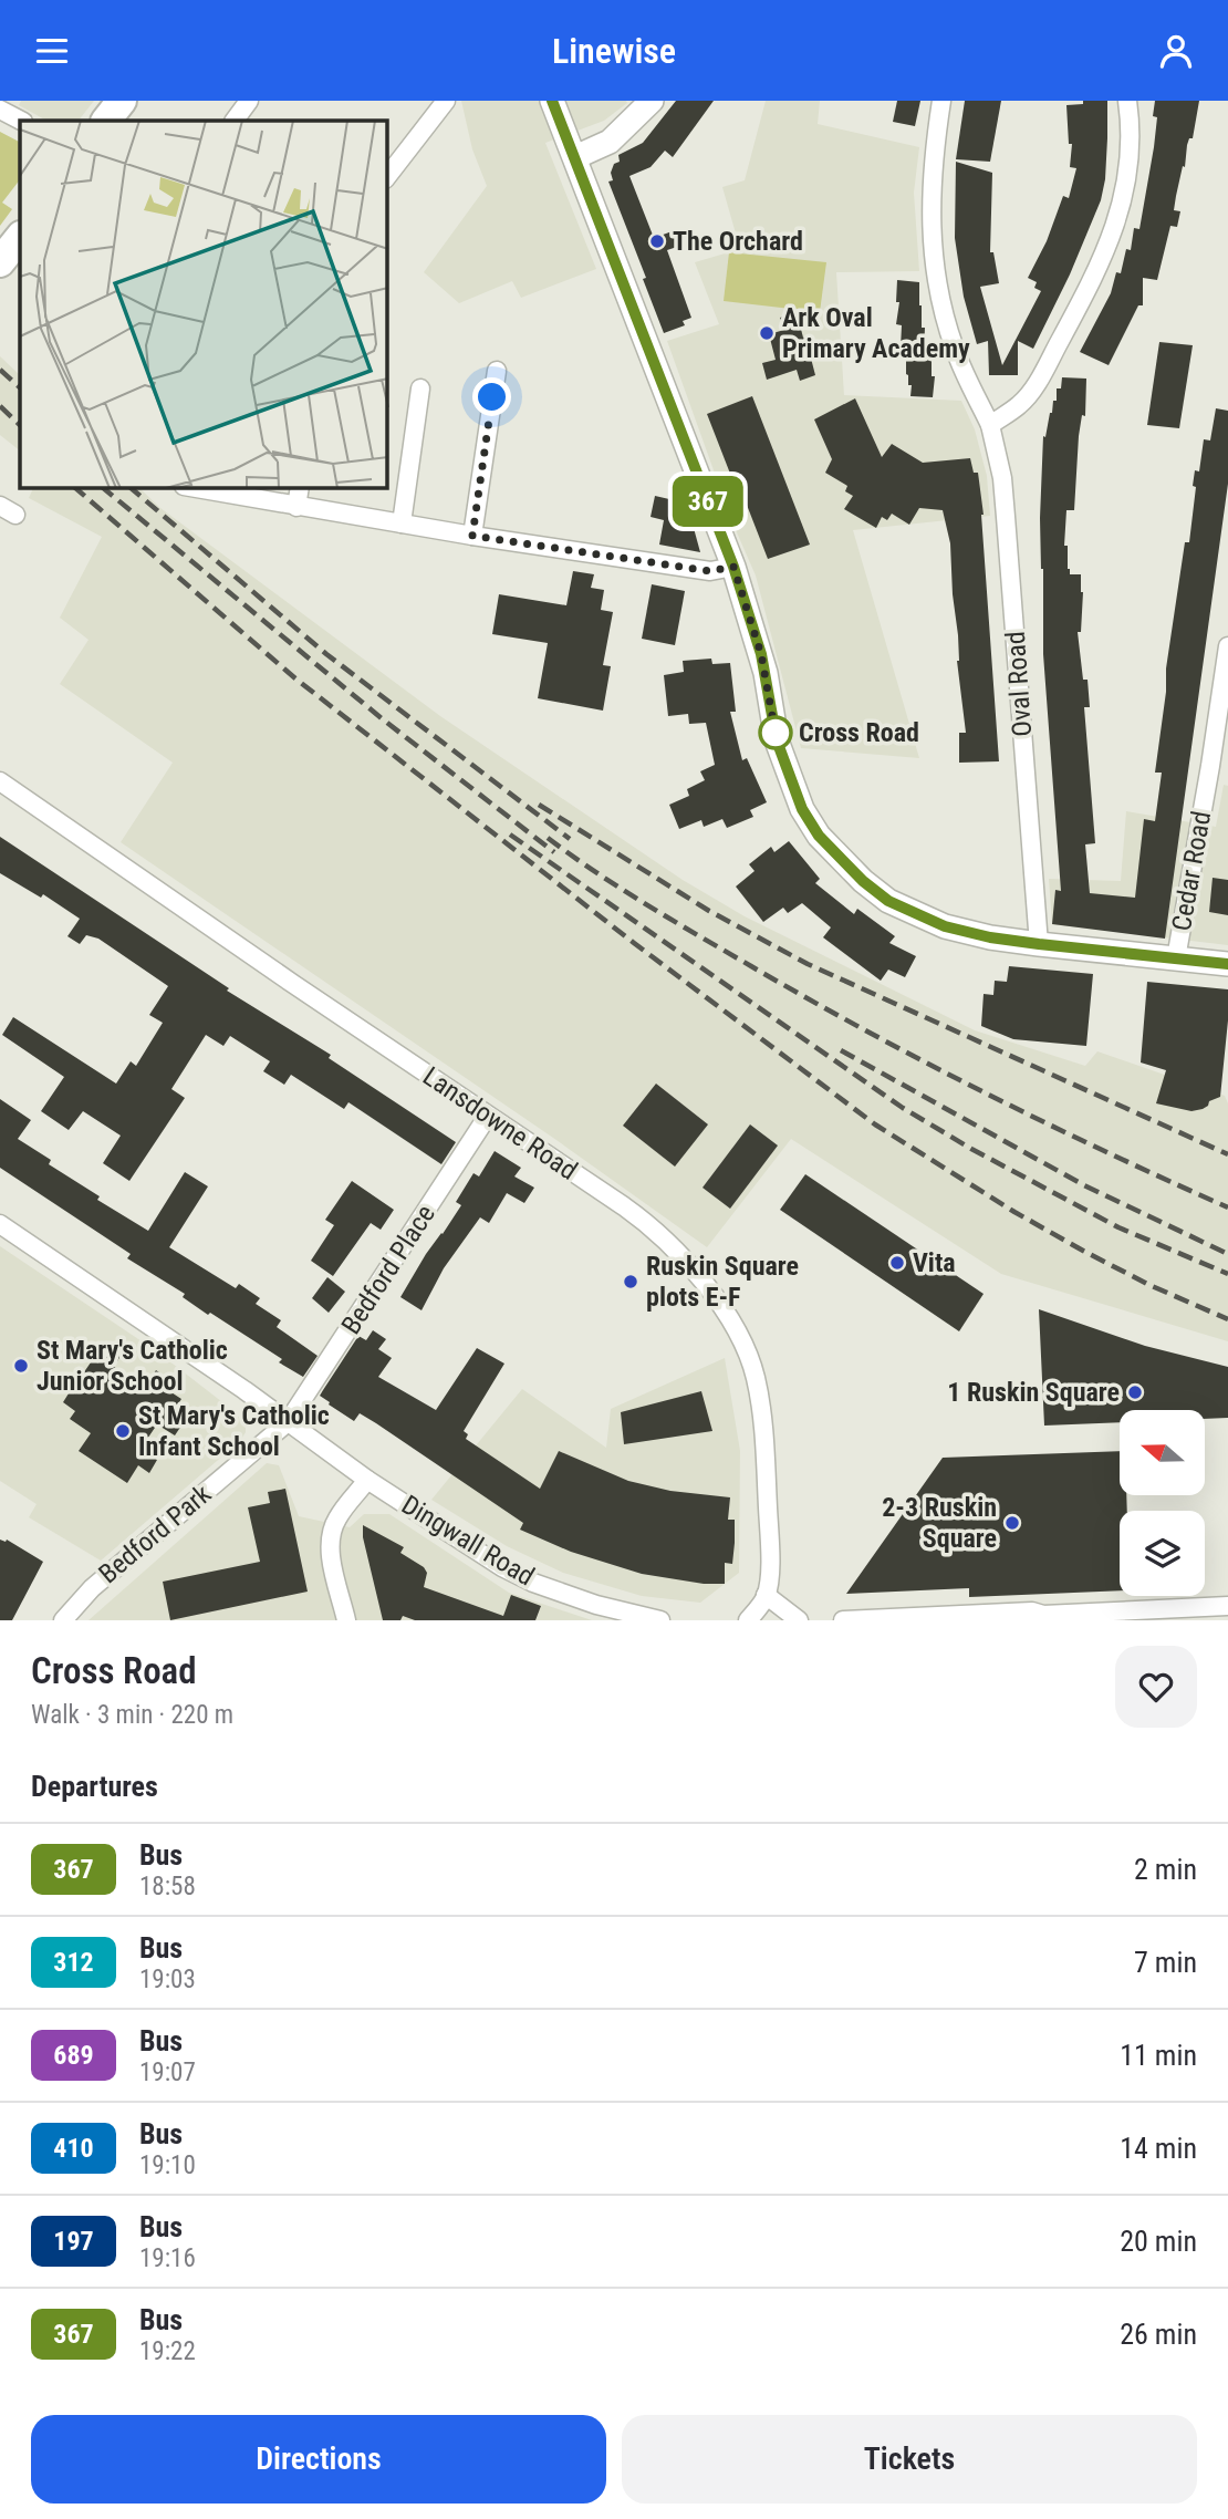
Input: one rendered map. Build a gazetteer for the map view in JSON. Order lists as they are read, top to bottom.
{
  "streets": {
    "street": [
      "Oval Road",
      "Cedar Road",
      "Lansdowne Road",
      "Bedford Place",
      "Bedford Park",
      "Dingwall Road"
    ]
  },
  "crossings": [
    ["Lansdowne Road", "Bedford Place"],
    ["Bedford Place", "Bedford Park"],
    ["Bedford Place", "Dingwall Road"],
    ["Bedford Park", "Dingwall Road"]
  ],
  "places": [
    "The Orchard",
    "Ark Oval Primary Academy",
    "Cross Road",
    "Vita",
    "Ruskin Square plots E-F",
    "St Mary's Catholic Junior School",
    "1 Ruskin Square",
    "St Mary's Catholic Infant School",
    "2-3 Ruskin Square"
  ],
  "lines": ["bus line 367"],
  "north": "left",
  "page": {
    "header": "Linewise",
    "on_map": "367",
    "heading": [
      ["Cross Road", "Walk · 3 min · 220 m"],
      "Departures"
    ],
    "list": [
      {
        "mark": "367",
        "name": "Bus",
        "note": "18:58",
        "value": "2 min"
      },
      {
        "mark": "312",
        "name": "Bus",
        "note": "19:03",
        "value": "7 min"
      },
      {
        "mark": "689",
        "name": "Bus",
        "note": "19:07",
        "value": "11 min"
      },
      {
        "mark": "410",
        "name": "Bus",
        "note": "19:10",
        "value": "14 min"
      },
      {
        "mark": "197",
        "name": "Bus",
        "note": "19:16",
        "value": "20 min"
      },
      {
        "mark": "367",
        "name": "Bus",
        "note": "19:22",
        "value": "26 min"
      }
    ],
    "buttons": ["Directions", "Tickets"]
  }
}
